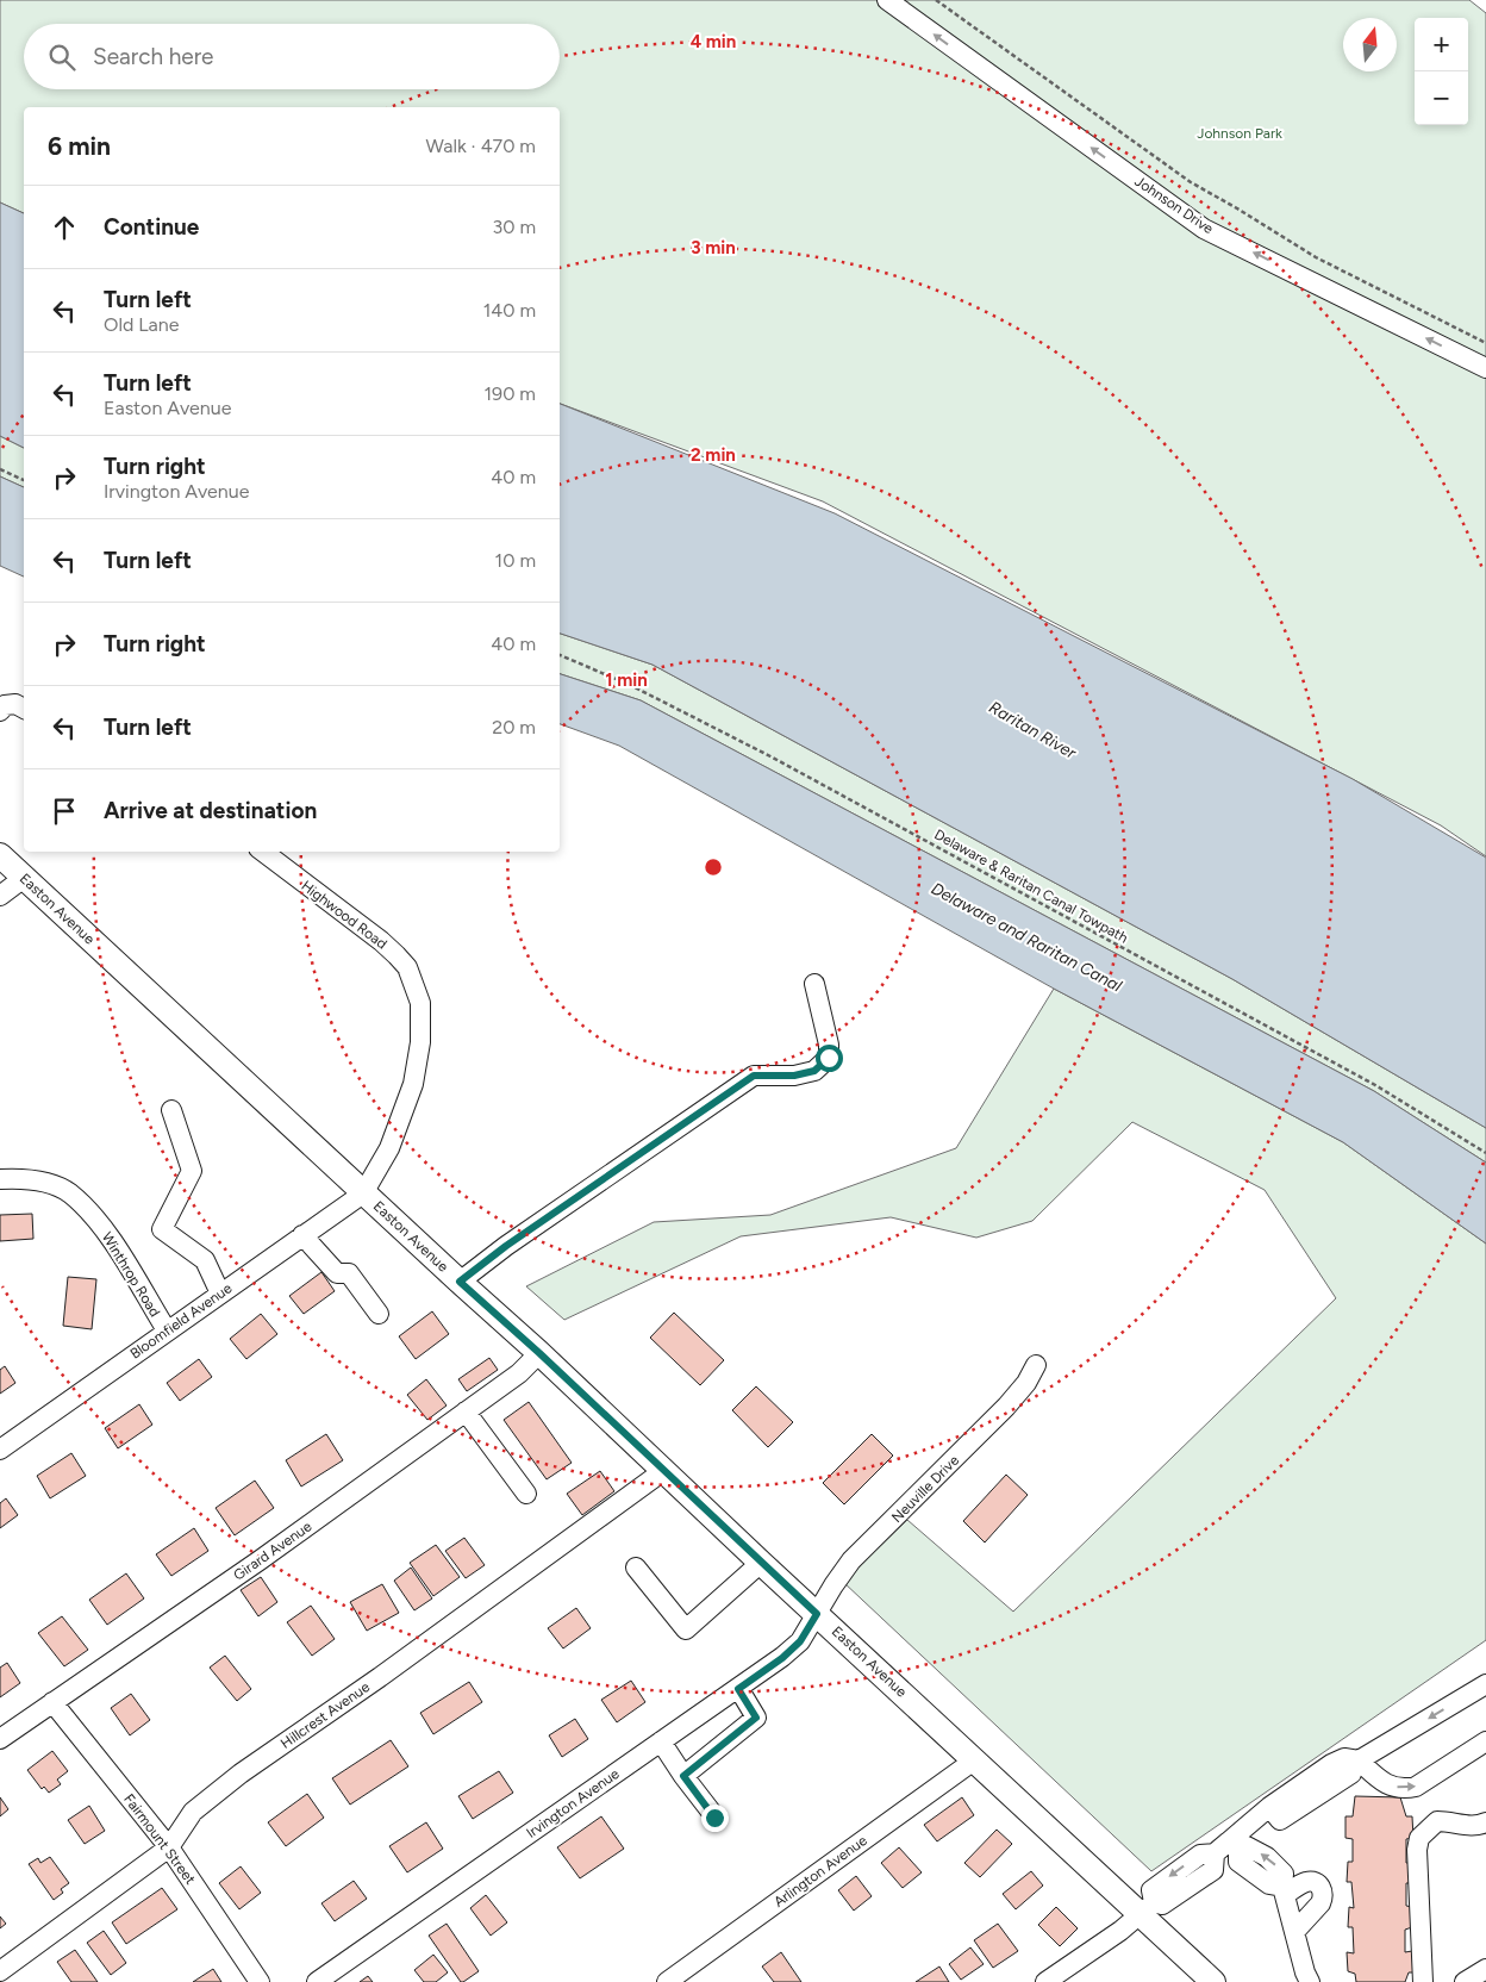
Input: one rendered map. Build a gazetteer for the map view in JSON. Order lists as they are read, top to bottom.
{
  "streets": {
    "main road": ["Easton Avenue"],
    "street": [
      "Johnson Drive",
      "Highwood Road",
      "Winthrop Road",
      "Bloomfield Avenue",
      "Neuville Drive",
      "Girard Avenue",
      "Hillcrest Avenue",
      "Irvington Avenue",
      "Fairmount Street",
      "Arlington Avenue"
    ],
    "path": ["Delaware & Raritan Canal Towpath"]
  },
  "crossings": [
    ["Easton Avenue", "Highwood Road"],
    ["Easton Avenue", "Bloomfield Avenue"],
    ["Easton Avenue", "Neuville Drive"],
    ["Easton Avenue", "Girard Avenue"],
    ["Easton Avenue", "Hillcrest Avenue"],
    ["Easton Avenue", "Irvington Avenue"],
    ["Easton Avenue", "Arlington Avenue"],
    ["Highwood Road", "Bloomfield Avenue"],
    ["Winthrop Road", "Bloomfield Avenue"],
    ["Neuville Drive", "Irvington Avenue"],
    ["Girard Avenue", "Fairmount Street"],
    ["Hillcrest Avenue", "Fairmount Street"]
  ],
  "one_way": ["Johnson Drive"],
  "water": ["Raritan River", "Delaware and Raritan Canal"],
  "parks": ["Johnson Park"],
  "north": "top",
  "page": {
    "map_buttons": ["+", "−"],
    "search": "Search here",
    "heading": ["6 min", "Walk · 470 m"],
    "list": [
      ["Continue", "30 m"],
      ["Turn left", "Old Lane", "140 m"],
      ["Turn left", "Easton Avenue", "190 m"],
      ["Turn right", "Irvington Avenue", "40 m"],
      ["Turn left", "10 m"],
      ["Turn right", "40 m"],
      ["Turn left", "20 m"],
      "Arrive at destination"
    ]
  },
  "rings": [
    "4 min",
    "3 min",
    "2 min",
    "1 min"
  ]
}
